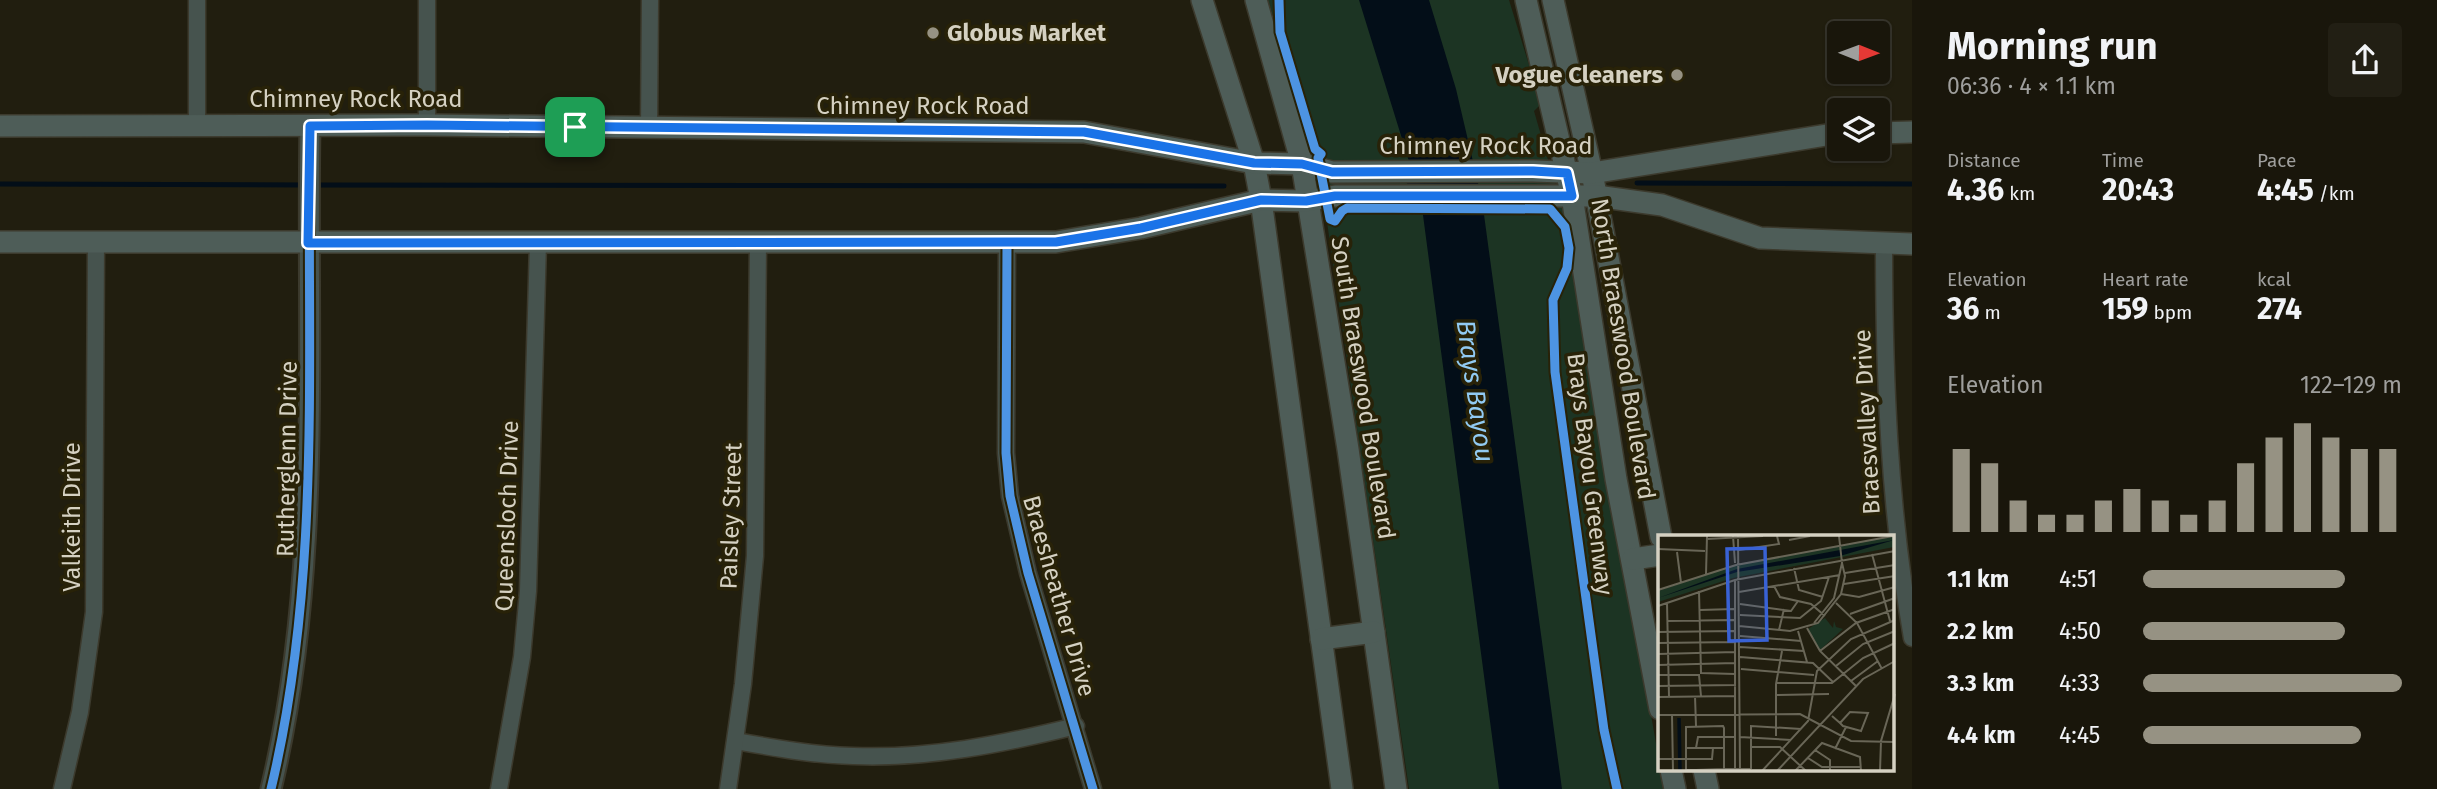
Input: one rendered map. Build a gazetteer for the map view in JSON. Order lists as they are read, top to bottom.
{
  "streets": {
    "main road": ["Chimney Rock Road", "North Braeswood Boulevard", "South Braeswood Boulevard"],
    "street": [
      "Braesvalley Drive",
      "Rutherglenn Drive",
      "Queensloch Drive",
      "Paisley Street",
      "Valkeith Drive",
      "Braesheather Drive"
    ],
    "cycle path": ["Brays Bayou Greenway"]
  },
  "crossings": [
    ["Chimney Rock Road", "North Braeswood Boulevard"],
    ["Chimney Rock Road", "South Braeswood Boulevard"],
    ["Chimney Rock Road", "Braesvalley Drive"],
    ["Chimney Rock Road", "Rutherglenn Drive"]
  ],
  "water": ["Brays Bayou"],
  "places": ["Globus Market", "Vogue Cleaners"],
  "north": "right",
  "page": {
    "heading": ["Morning run", "06:36 · 4 × 1.1 km"],
    "stats": [
      ["Distance", "4.36 km"],
      ["Time", "20:43"],
      ["Pace", "4:45 /km"],
      ["Elevation", "36 m"],
      ["Heart rate", "159 bpm"],
      ["kcal", "274"]
    ],
    "chart": ["Elevation", "122–129 m"],
    "list": [
      {
        "name": "1.1 km",
        "note": "4:51"
      },
      {
        "name": "2.2 km",
        "note": "4:50"
      },
      {
        "name": "3.3 km",
        "note": "4:33"
      },
      {
        "name": "4.4 km",
        "note": "4:45"
      }
    ]
  }
}
